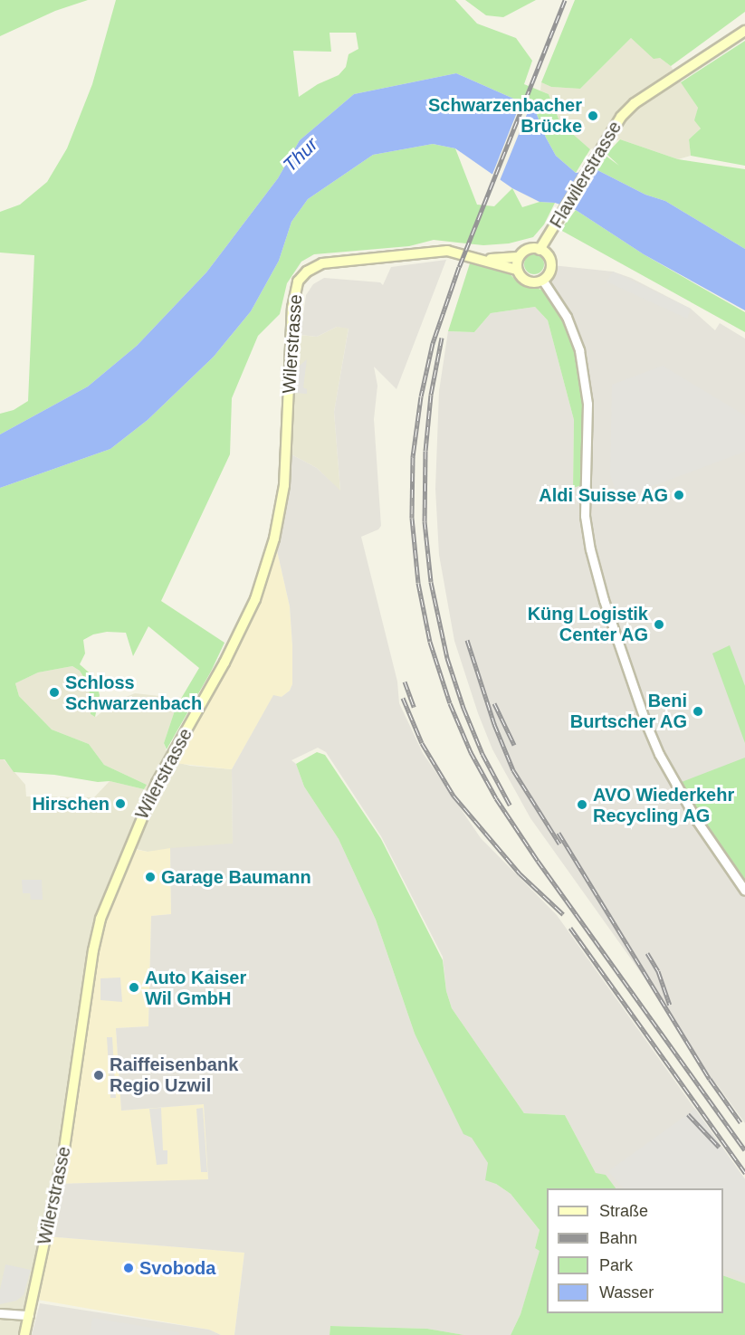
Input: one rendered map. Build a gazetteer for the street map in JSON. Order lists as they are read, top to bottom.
{
  "streets": {
    "main road": ["Flawilerstrasse", "Wilerstrasse"]
  },
  "crossings": [
    ["Flawilerstrasse", "Wilerstrasse"]
  ],
  "water": ["Thur"],
  "places": [
    "Schwarzenbacher Brücke",
    "Aldi Suisse AG",
    "Küng Logistik Center AG",
    "Schloss Schwarzenbach",
    "Beni Burtscher AG",
    "Hirschen",
    "AVO Wiederkehr Recycling AG",
    "Garage Baumann",
    "Auto Kaiser Wil GmbH",
    "Raiffeisenbank Regio Uzwil",
    "Svoboda"
  ],
  "legend": [
    "Straße",
    "Bahn",
    "Park",
    "Wasser"
  ]
}
